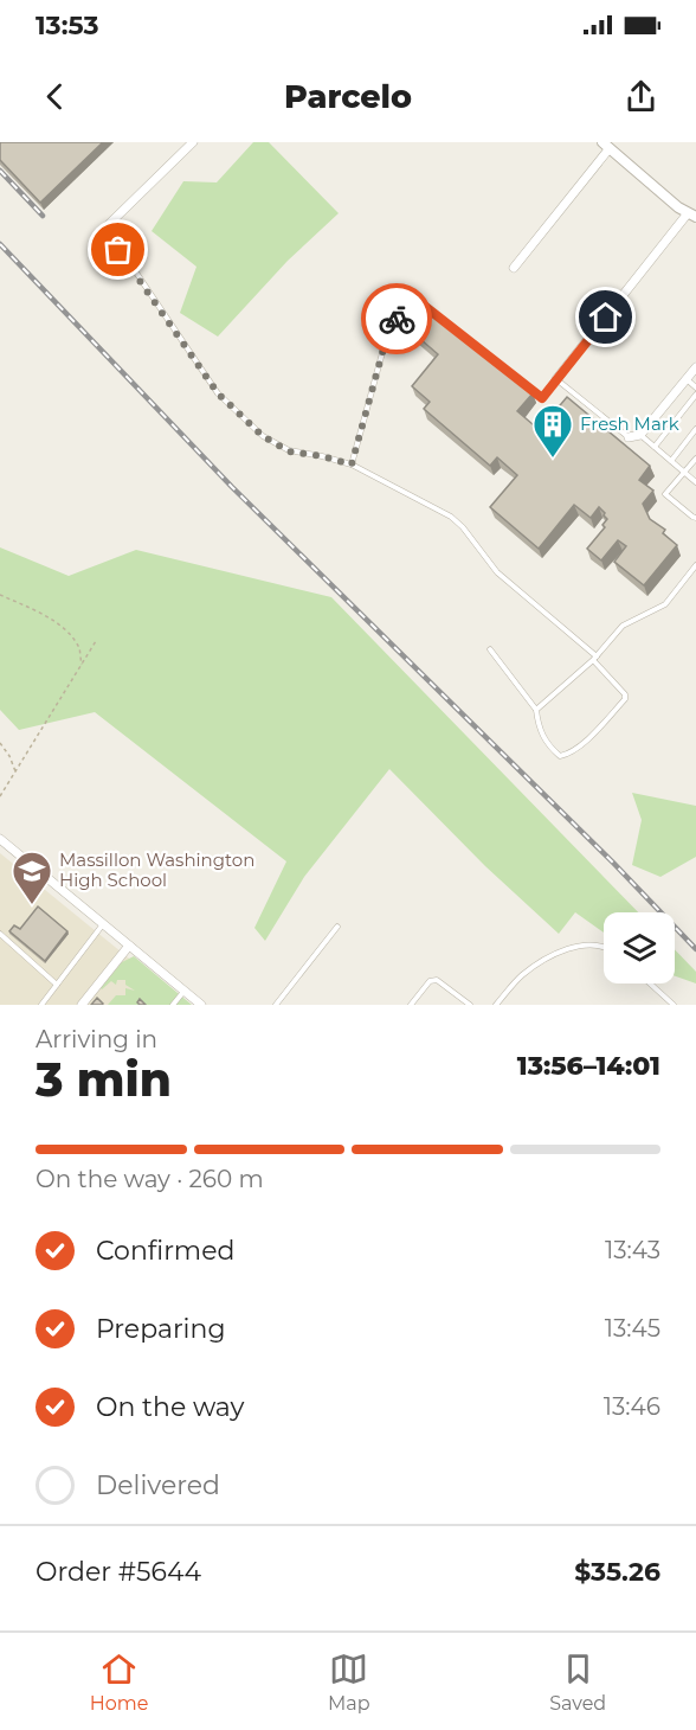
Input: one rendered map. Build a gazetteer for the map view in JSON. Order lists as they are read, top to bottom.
{
  "places": {
    "building": ["Fresh Mark"],
    "school or university": ["Massillon Washington High School"]
  },
  "page": {
    "status": "13:53",
    "header": "Parcelo",
    "heading": ["3 min", "Arriving in", "13:56–14:01"],
    "panel": ["Order #5644", "$35.26"],
    "bar": "On the way · 260 m",
    "list": [
      ["Confirmed", "13:43"],
      ["Preparing", "13:45"],
      ["On the way", "13:46"],
      "Delivered"
    ],
    "tabs": ["Home", "Map", "Saved"]
  }
}
